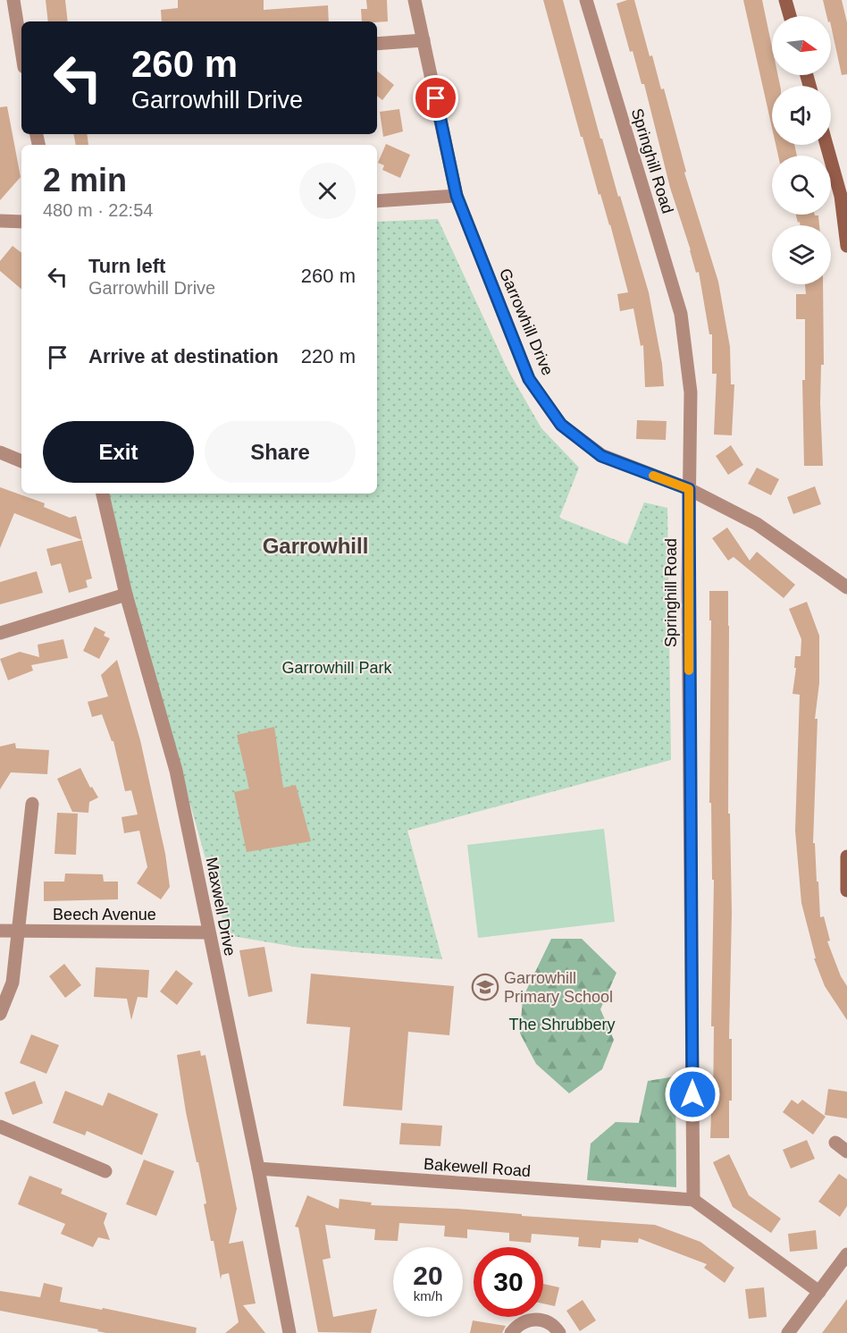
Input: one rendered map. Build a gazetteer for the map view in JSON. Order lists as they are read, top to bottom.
{
  "streets": {
    "street": [
      "Springhill Road",
      "Garrowhill Drive",
      "Maxwell Drive",
      "Beech Avenue",
      "Bakewell Road"
    ]
  },
  "crossings": [
    ["Springhill Road", "Garrowhill Drive"],
    ["Springhill Road", "Bakewell Road"],
    ["Maxwell Drive", "Beech Avenue"],
    ["Maxwell Drive", "Bakewell Road"]
  ],
  "districts": ["Garrowhill"],
  "parks": ["Garrowhill Park", "The Shrubbery"],
  "places": {
    "school or university": ["Garrowhill Primary School"]
  },
  "north": "right",
  "page": {
    "turn": ["260 m", "Garrowhill Drive"],
    "heading": ["2 min", "480 m · 22:54"],
    "list": [
      {
        "name": "Turn left",
        "note": "Garrowhill Drive",
        "value": "260 m"
      },
      {
        "name": "Arrive at destination",
        "value": "220 m"
      }
    ],
    "buttons": ["Exit", "Share"],
    "speed": "20 km/h",
    "limit": "30"
  }
}
